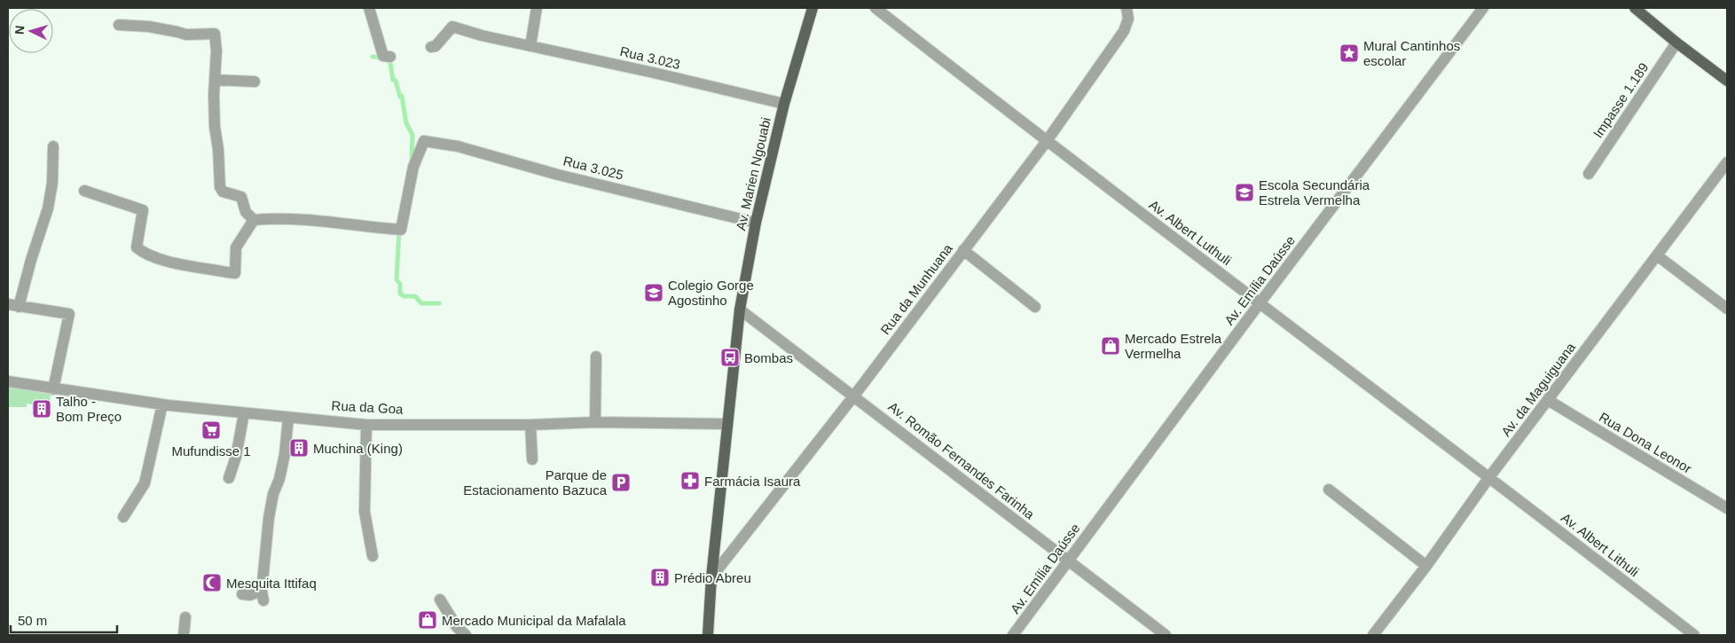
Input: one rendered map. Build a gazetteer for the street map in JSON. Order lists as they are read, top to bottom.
{
  "streets": {
    "main road": ["Av. Marien Ngouabi"],
    "street": [
      "Rua 3.023",
      "Impasse 1.189",
      "Rua 3.025",
      "Av. Albert Luthuli",
      "Av. Emília Daússe",
      "Rua da Munhuana",
      "Av. da Maguiguana",
      "Rua da Goa",
      "Rua Dona Leonor",
      "Av. Romão Fernandes Farinha",
      "Av. Albert Lithuli"
    ]
  },
  "crossings": [
    ["Rua 3.023", "Av. Marien Ngouabi"],
    ["Rua 3.025", "Av. Marien Ngouabi"],
    ["Av. Marien Ngouabi", "Rua da Munhuana"],
    ["Av. Marien Ngouabi", "Rua da Goa"],
    ["Av. Marien Ngouabi", "Av. Romão Fernandes Farinha"],
    ["Av. Albert Luthuli", "Av. Emília Daússe"],
    ["Av. Albert Luthuli", "Rua da Munhuana"],
    ["Av. Albert Luthuli", "Av. da Maguiguana"],
    ["Av. Albert Luthuli", "Av. Albert Lithuli"],
    ["Av. Emília Daússe", "Av. Romão Fernandes Farinha"],
    ["Rua da Munhuana", "Av. Romão Fernandes Farinha"],
    ["Av. da Maguiguana", "Rua Dona Leonor"],
    ["Av. da Maguiguana", "Av. Albert Lithuli"]
  ],
  "places": {
    "place": ["Mural Cantinhos escolar"],
    "school or university": ["Escola Secundária Estrela Vermelha", "Colegio Gorge Agostinho"],
    "shop": ["Mercado Estrela Vermelha", "Mercado Municipal da Mafalala"],
    "bus stop": ["Bombas"],
    "building": ["Talho - Bom Preço", "Muchina (King)", "Prédio Abreu"],
    "supermarket": ["Mufundisse 1"],
    "pharmacy": ["Farmácia Isaura"],
    "parking": ["Parque de Estacionamento Bazuca"],
    "mosque": ["Mesquita Ittifaq"]
  },
  "scale_bar": "50 m",
  "north": "left"
}
